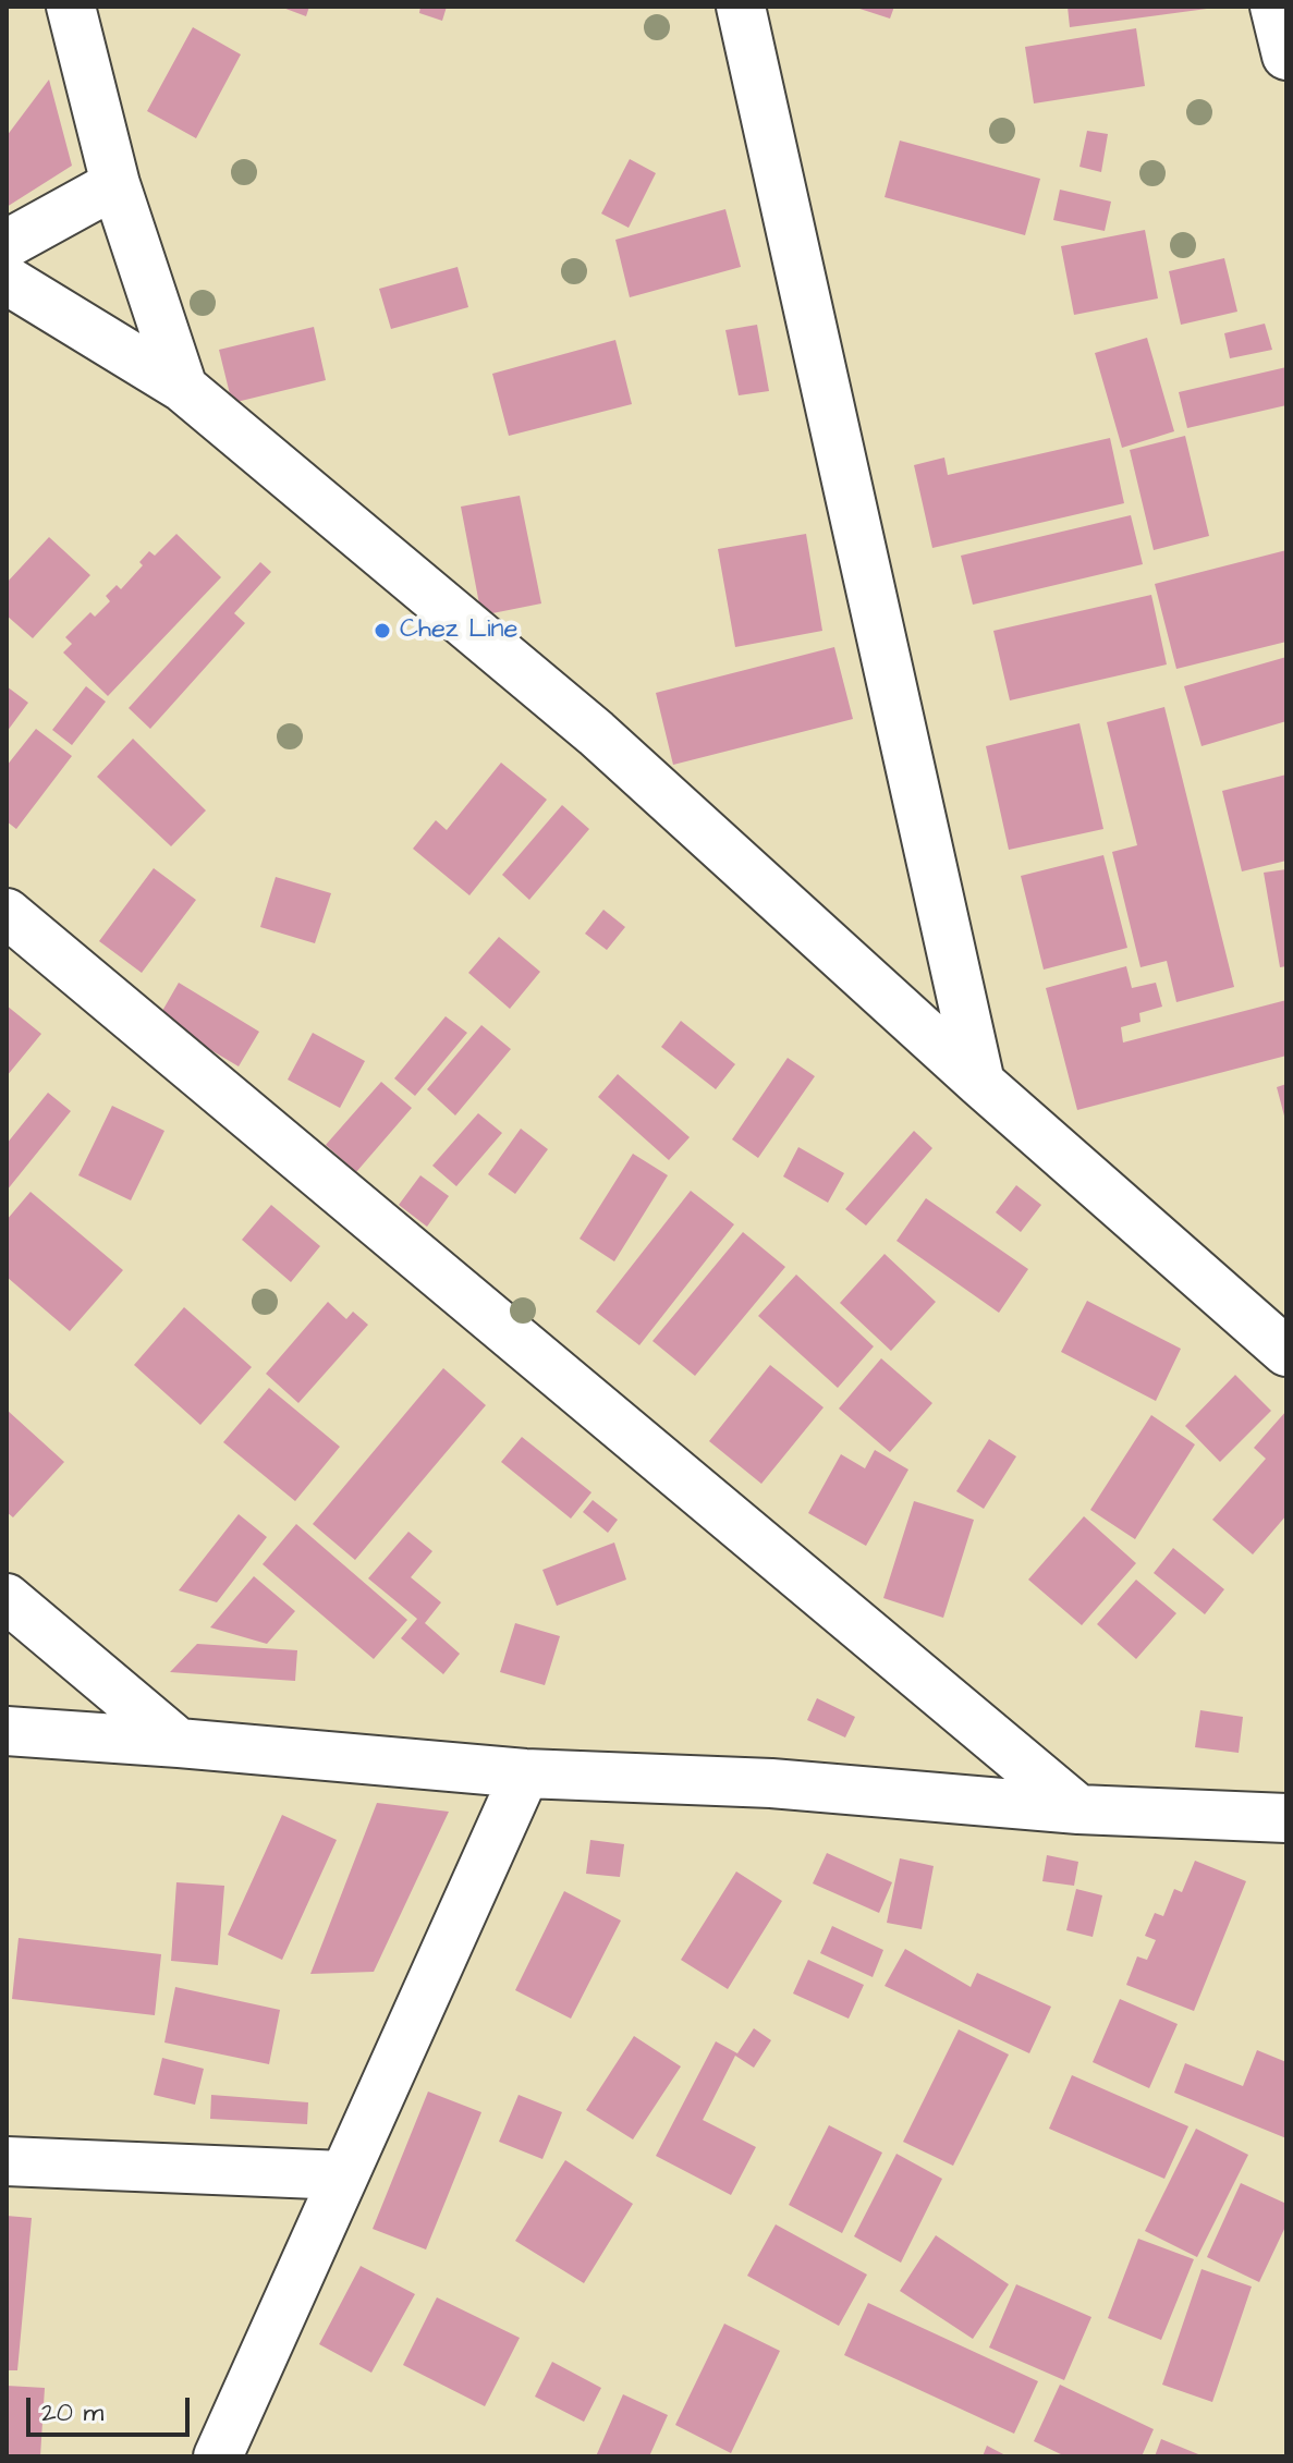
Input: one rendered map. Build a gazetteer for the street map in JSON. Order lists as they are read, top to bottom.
{
  "places": ["Chez Line"],
  "scale_bar": "20 m"
}
